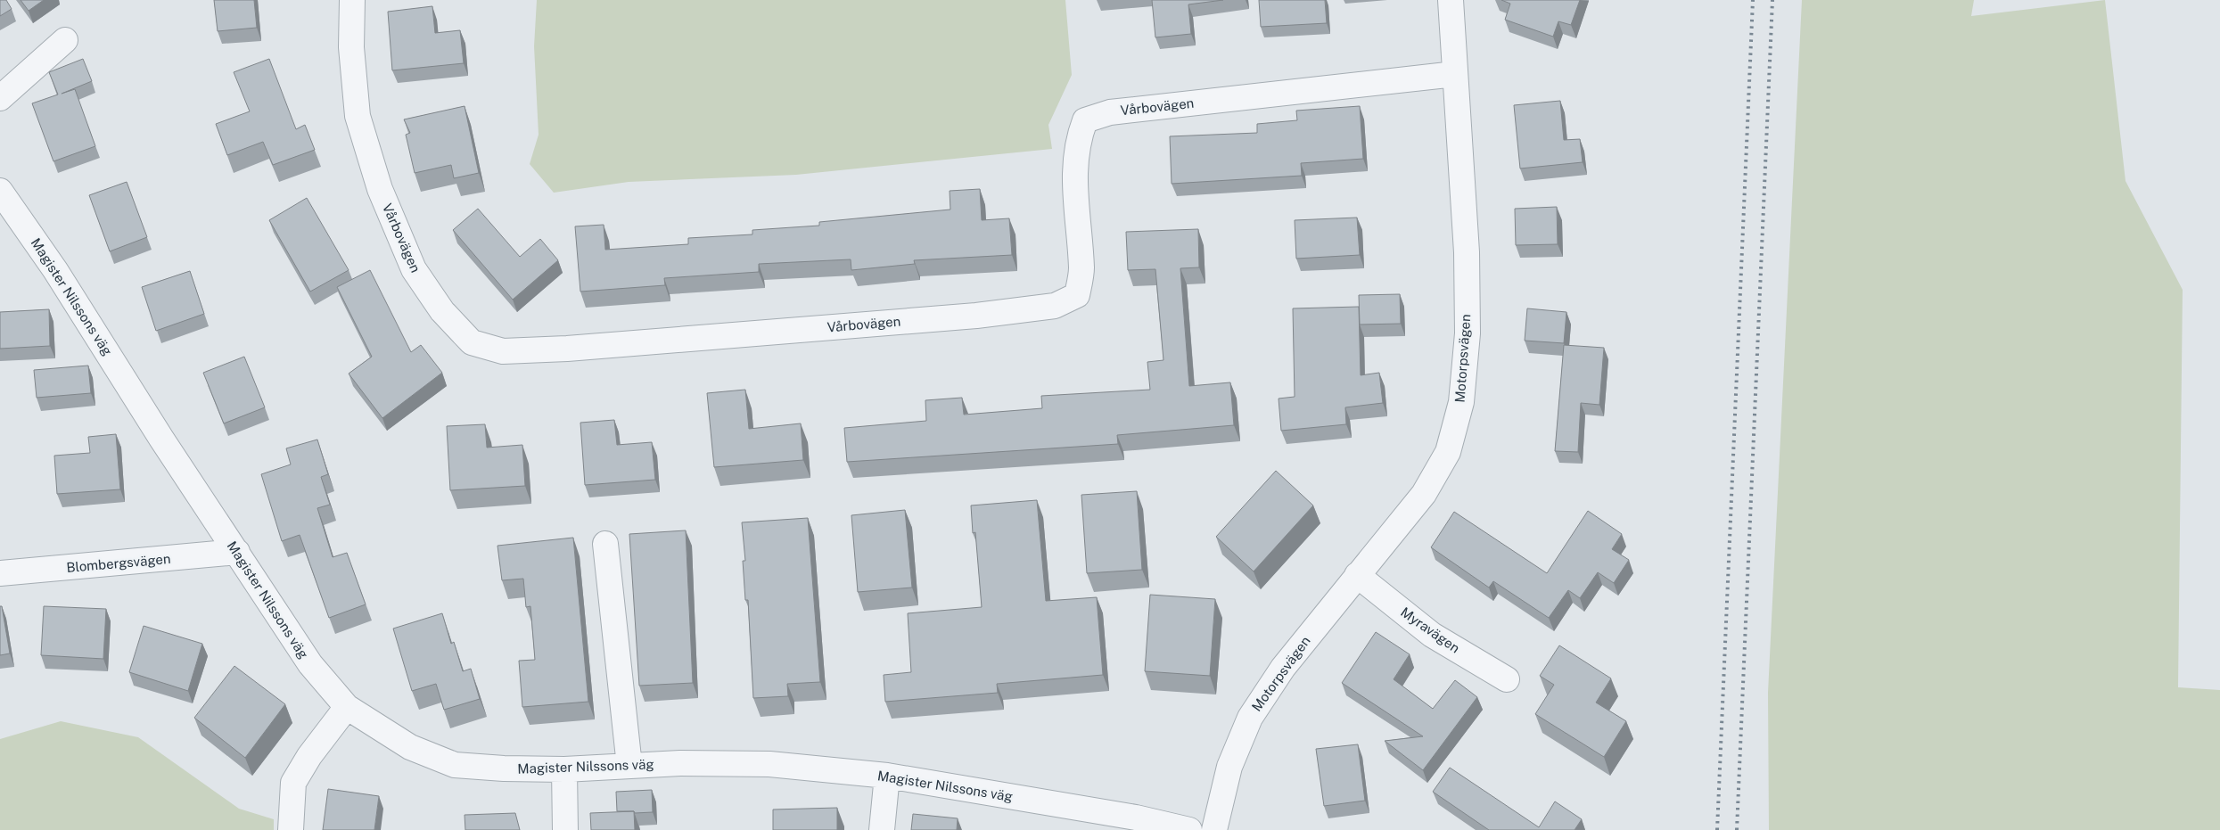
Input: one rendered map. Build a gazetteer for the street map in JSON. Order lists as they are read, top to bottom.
{
  "streets": {
    "street": [
      "Vårbovägen",
      "Magister Nilssons väg",
      "Motorpsvägen",
      "Blombergsvägen",
      "Myravägen"
    ]
  },
  "crossings": [
    ["Vårbovägen", "Motorpsvägen"],
    ["Magister Nilssons väg", "Blombergsvägen"],
    ["Motorpsvägen", "Myravägen"]
  ]
}
